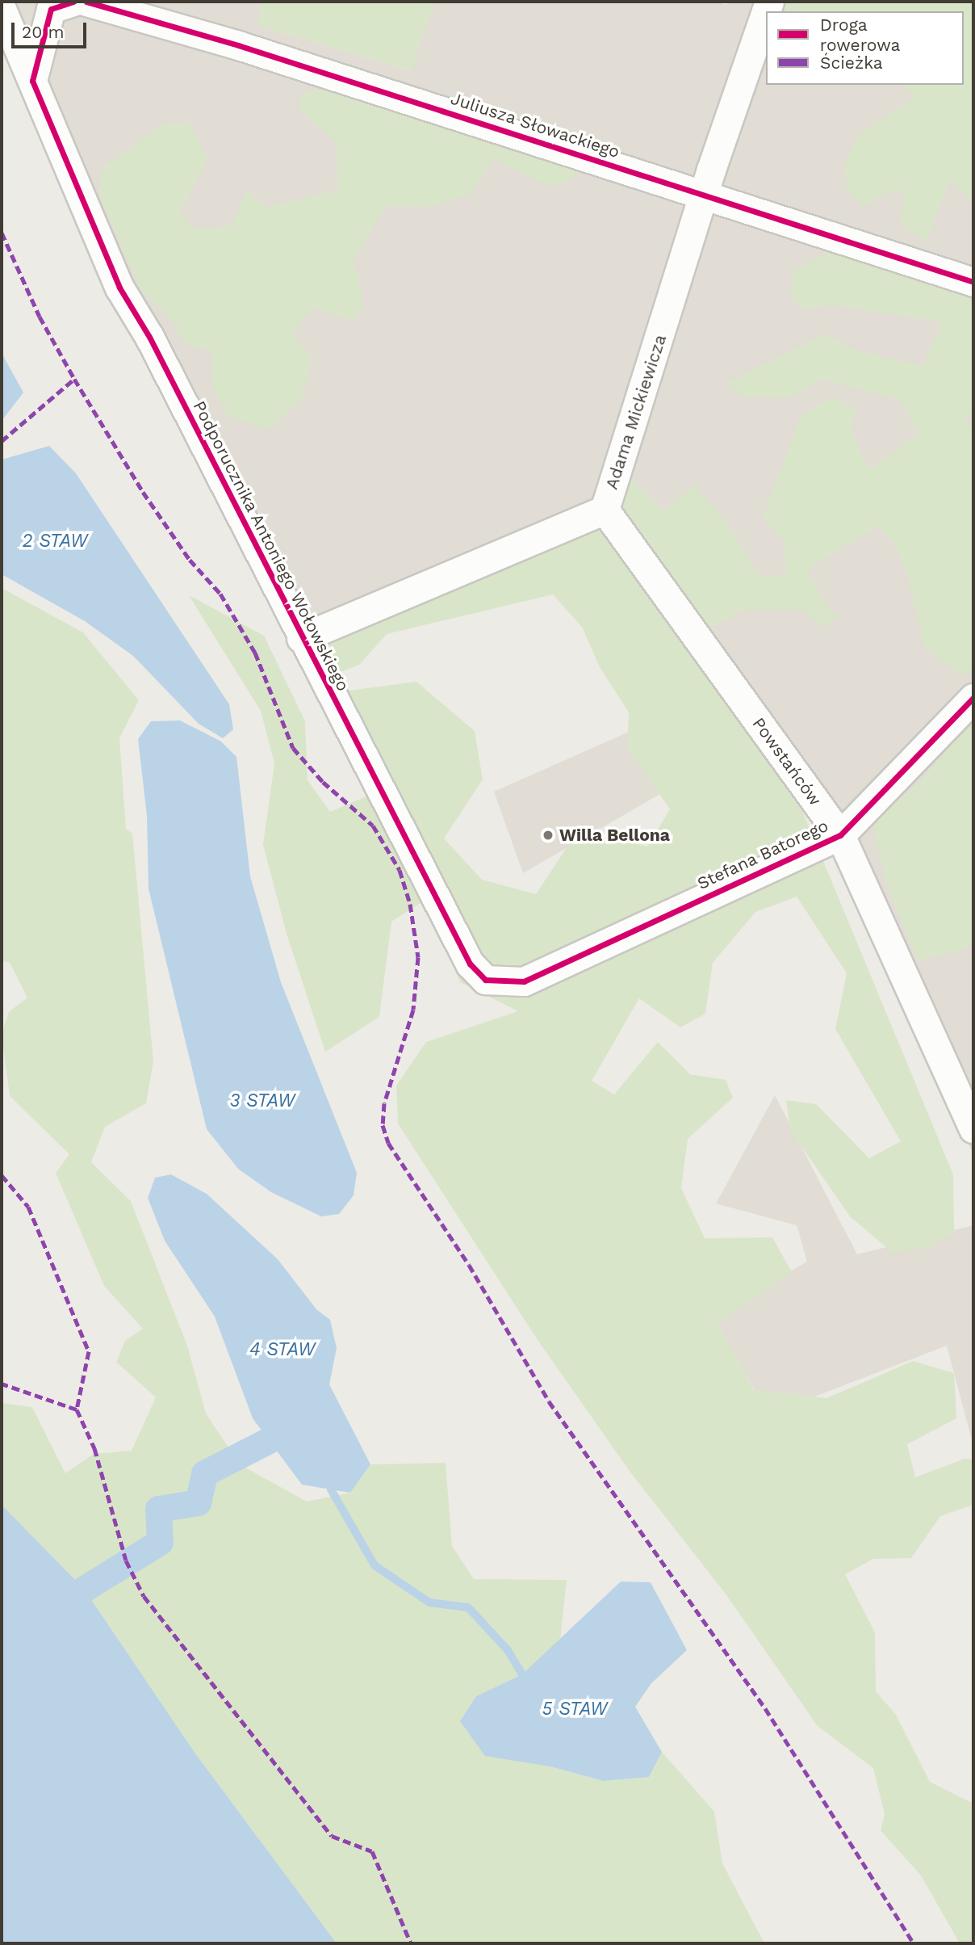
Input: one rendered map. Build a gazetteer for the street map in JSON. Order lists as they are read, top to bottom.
{
  "streets": {
    "street": [
      "Juliusza Słowackiego",
      "Adama Mickiewicza",
      "Podporucznika Antoniego Wołowskiego",
      "Powstańców",
      "Stefana Batorego"
    ]
  },
  "crossings": [
    ["Juliusza Słowackiego", "Adama Mickiewicza"],
    ["Adama Mickiewicza", "Podporucznika Antoniego Wołowskiego"],
    ["Adama Mickiewicza", "Powstańców"],
    ["Podporucznika Antoniego Wołowskiego", "Stefana Batorego"],
    ["Powstańców", "Stefana Batorego"]
  ],
  "water": [
    "2 STAW",
    "3 STAW",
    "4 STAW",
    "5 STAW"
  ],
  "places": ["Willa Bellona"],
  "legend": ["Droga rowerowa", "Ścieżka"],
  "scale_bar": "20 m"
}
